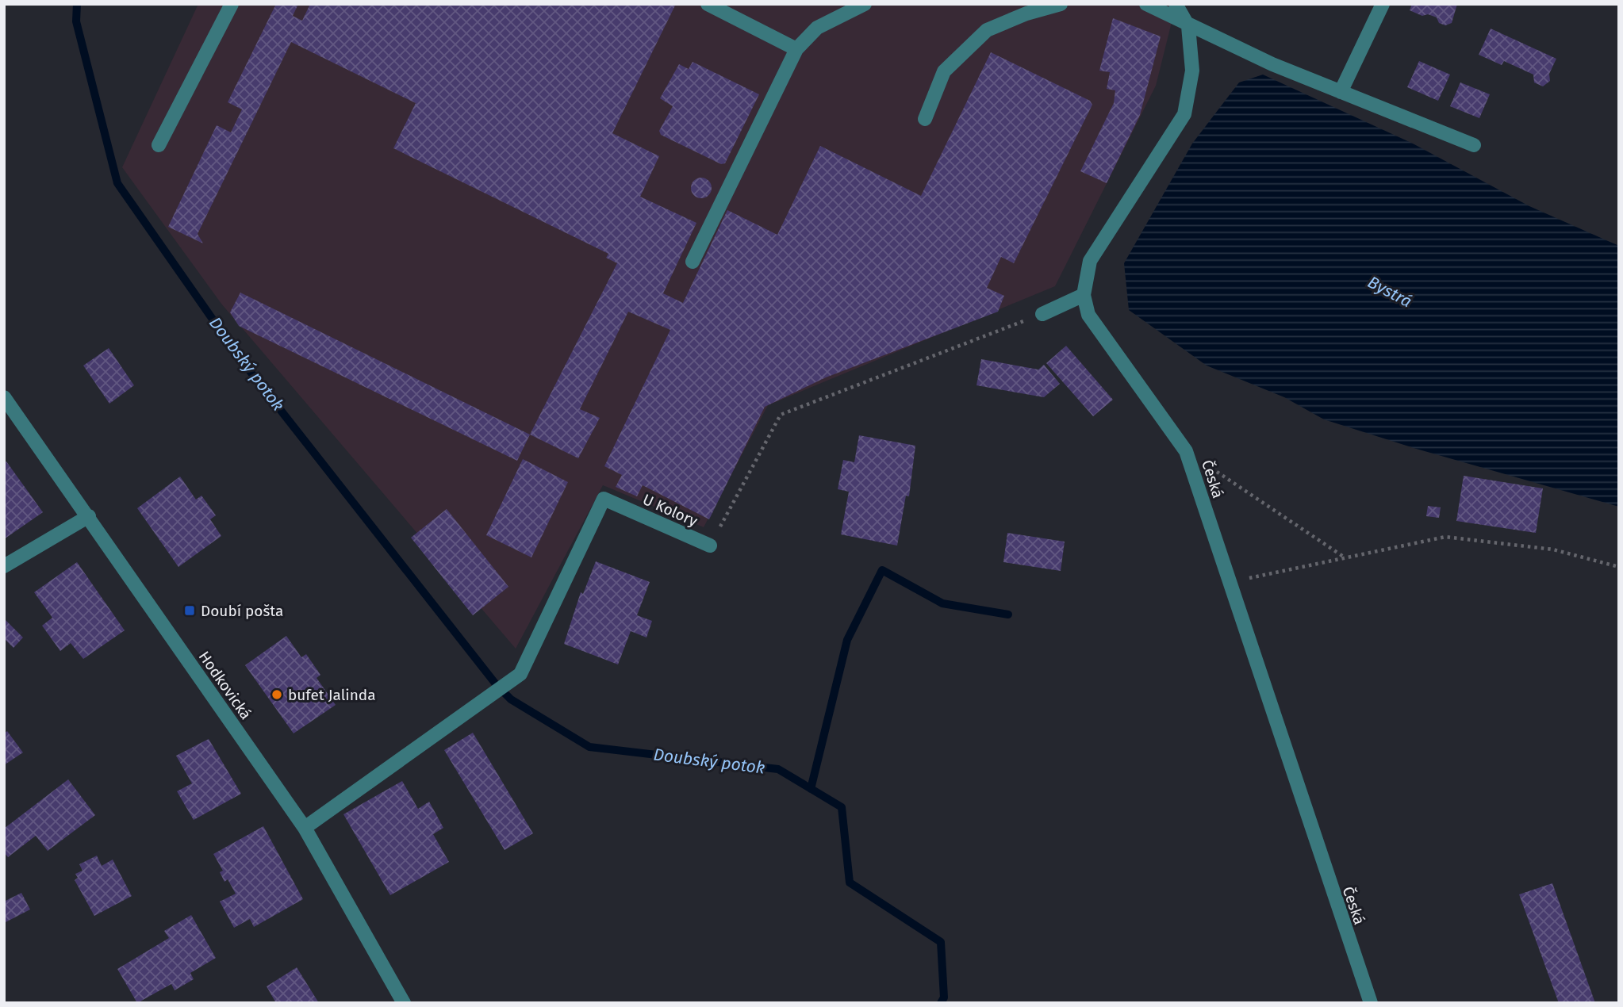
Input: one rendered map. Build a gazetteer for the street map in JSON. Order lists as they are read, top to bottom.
{
  "streets": {
    "street": ["Česká", "U Kolory", "Hodkovická"]
  },
  "crossings": [
    ["U Kolory", "Hodkovická"]
  ],
  "water": ["Bystrá", "Doubský potok"],
  "places": {
    "transit": ["Doubí pošta"],
    "other": ["bufet Jalinda"]
  }
}
